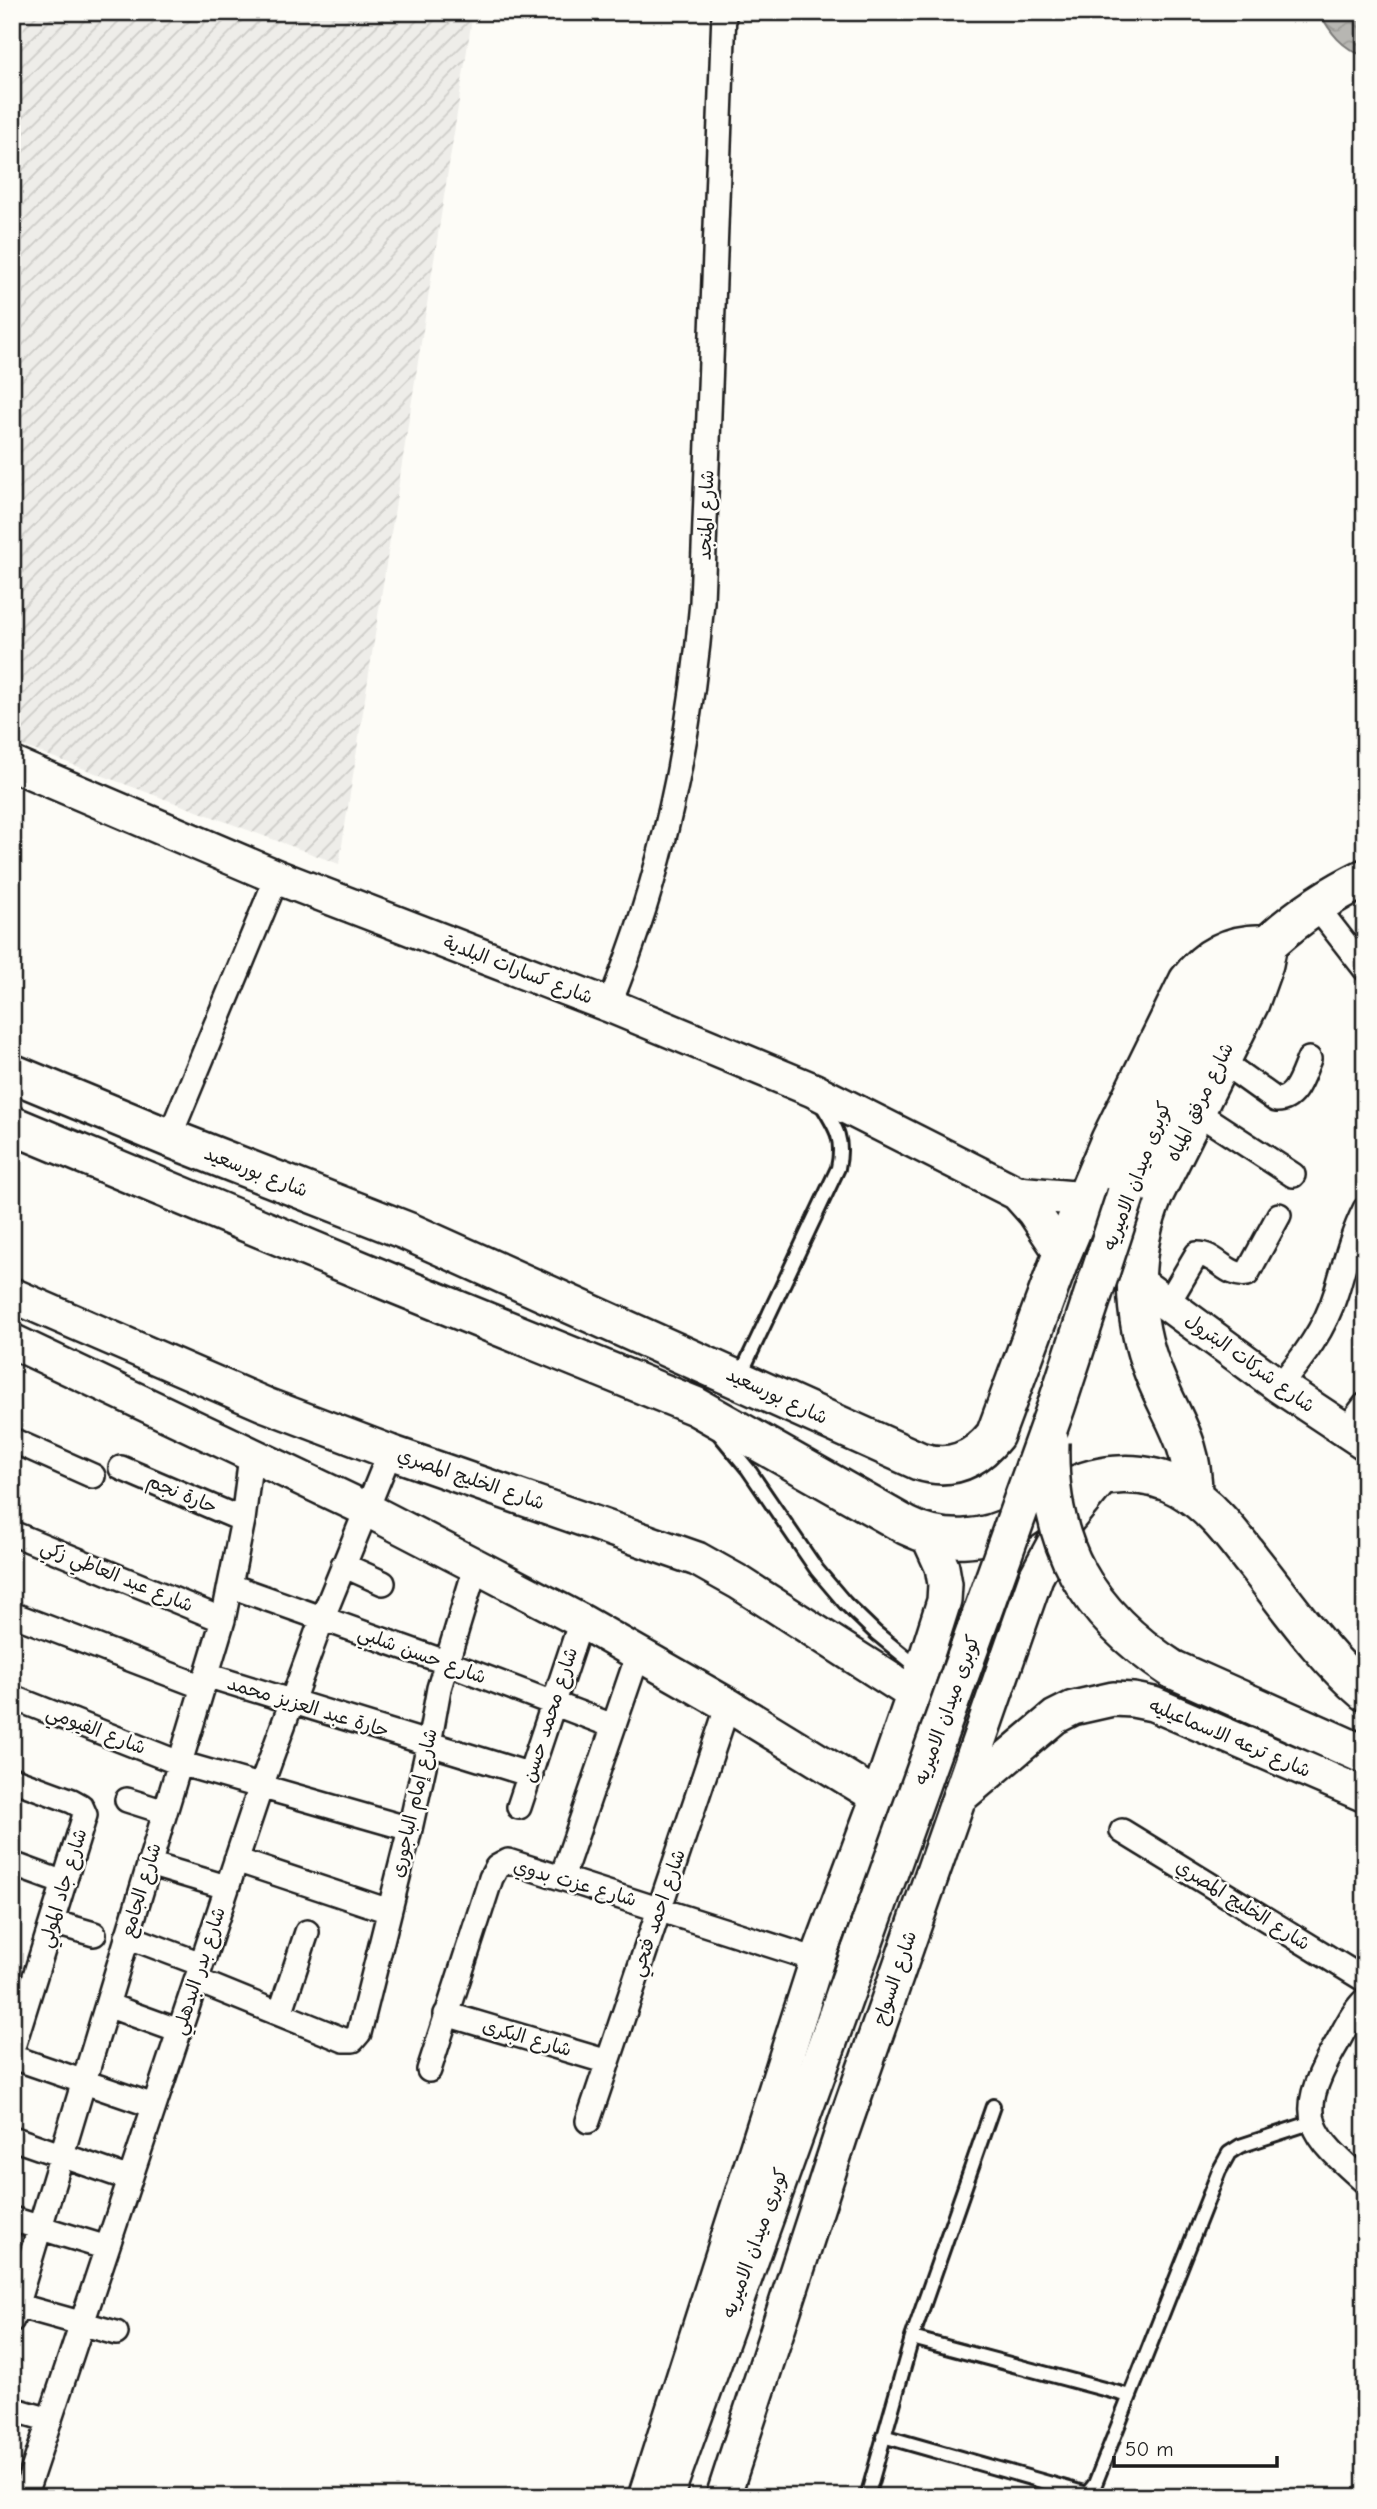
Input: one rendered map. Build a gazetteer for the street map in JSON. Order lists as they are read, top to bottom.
{
  "streets": {
    "main road": [
      "شارع كسارات البلدية",
      "شارع مرفق المياه",
      "شارع بورسعيد",
      "كوبرى ميدان الاميريه",
      "شارع شركات البترول",
      "شارع الخليج المصري",
      "شارع ترعه الاسماعيليه",
      "شارع السواح"
    ],
    "street": [
      "شارع المنجد",
      "حارة نجم",
      "شارع عبد العاطي زكي",
      "شارع حسن شلبي",
      "حارة عبد العزيز محمد",
      "شارع محمد حسن",
      "شارع الفيومي",
      "شارع إمام الباجورى",
      "شارع عزت بدوي",
      "شارع جاد المولي",
      "شارع الجامع",
      "شارع احمد فتحي",
      "شارع بدر البدهلي",
      "شارع البكرى"
    ]
  },
  "crossings": [
    ["شارع المنجد", "شارع كسارات البلدية"],
    ["شارع كسارات البلدية", "شارع بورسعيد"],
    ["شارع مرفق المياه", "شارع بورسعيد"],
    ["شارع مرفق المياه", "كوبرى ميدان الاميريه"],
    ["شارع مرفق المياه", "شارع شركات البترول"],
    ["شارع بورسعيد", "كوبرى ميدان الاميريه"],
    ["شارع الخليج المصري", "شارع بدر البدهلي"],
    ["حارة نجم", "شارع الجامع"],
    ["شارع عبد العاطي زكي", "شارع الجامع"],
    ["شارع حسن شلبي", "شارع محمد حسن"],
    ["شارع حسن شلبي", "شارع إمام الباجورى"],
    ["شارع حسن شلبي", "شارع الجامع"],
    ["شارع حسن شلبي", "شارع بدر البدهلي"],
    ["حارة عبد العزيز محمد", "شارع محمد حسن"],
    ["حارة عبد العزيز محمد", "شارع إمام الباجورى"],
    ["حارة عبد العزيز محمد", "شارع الجامع"],
    ["حارة عبد العزيز محمد", "شارع بدر البدهلي"],
    ["شارع الفيومي", "شارع إمام الباجورى"],
    ["شارع الفيومي", "شارع الجامع"],
    ["شارع الفيومي", "شارع بدر البدهلي"],
    ["شارع ترعه الاسماعيليه", "شارع السواح"],
    ["شارع عزت بدوي", "شارع احمد فتحي"],
    ["شارع عزت بدوي", "شارع البكرى"],
    ["شارع احمد فتحي", "شارع البكرى"]
  ],
  "scale_bar": "50 m"
}
